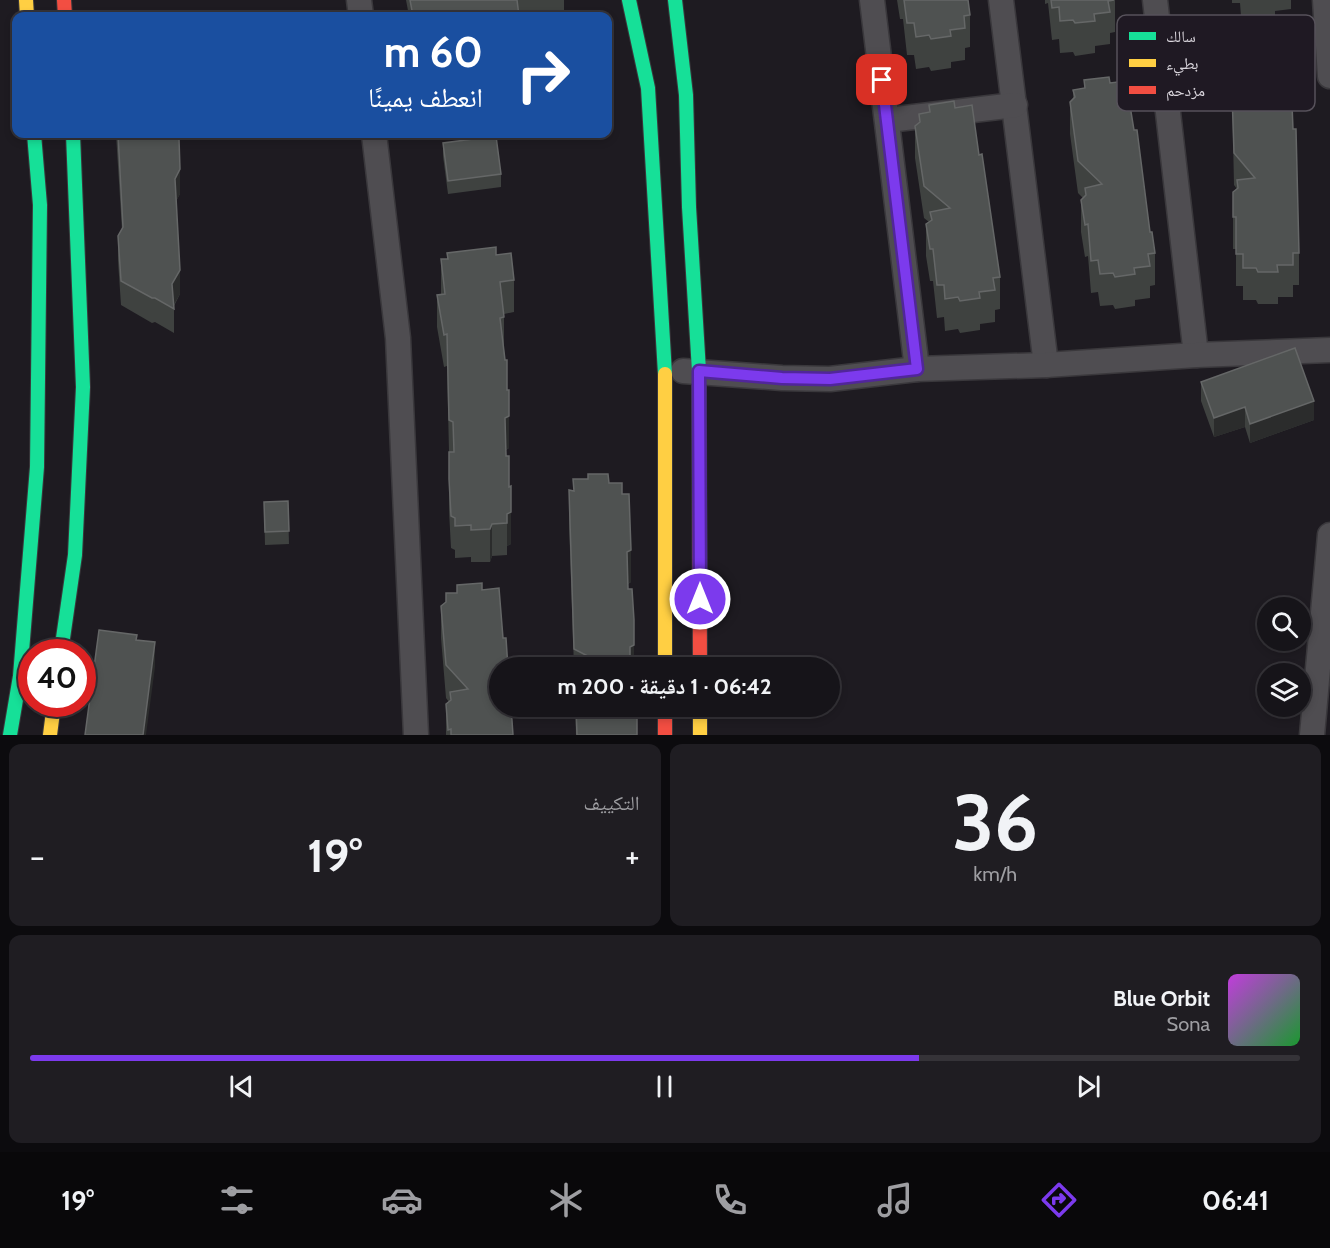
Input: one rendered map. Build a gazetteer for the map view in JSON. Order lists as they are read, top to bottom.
{
  "legend": ["سالك", "بطيء", "مزدحم"],
  "page": {
    "turn": ["60 m", "انعطف يمينًا"],
    "limit": "40",
    "trip": "06:42 · 1 دقيقة · 200 m",
    "tile": [
      ["36", "km/h"],
      "التكييف"
    ],
    "heat": ["−", "19°", "+"],
    "song": ["Blue Orbit", "Sona"],
    "tabs": ["06:41", "19°"]
  }
}
